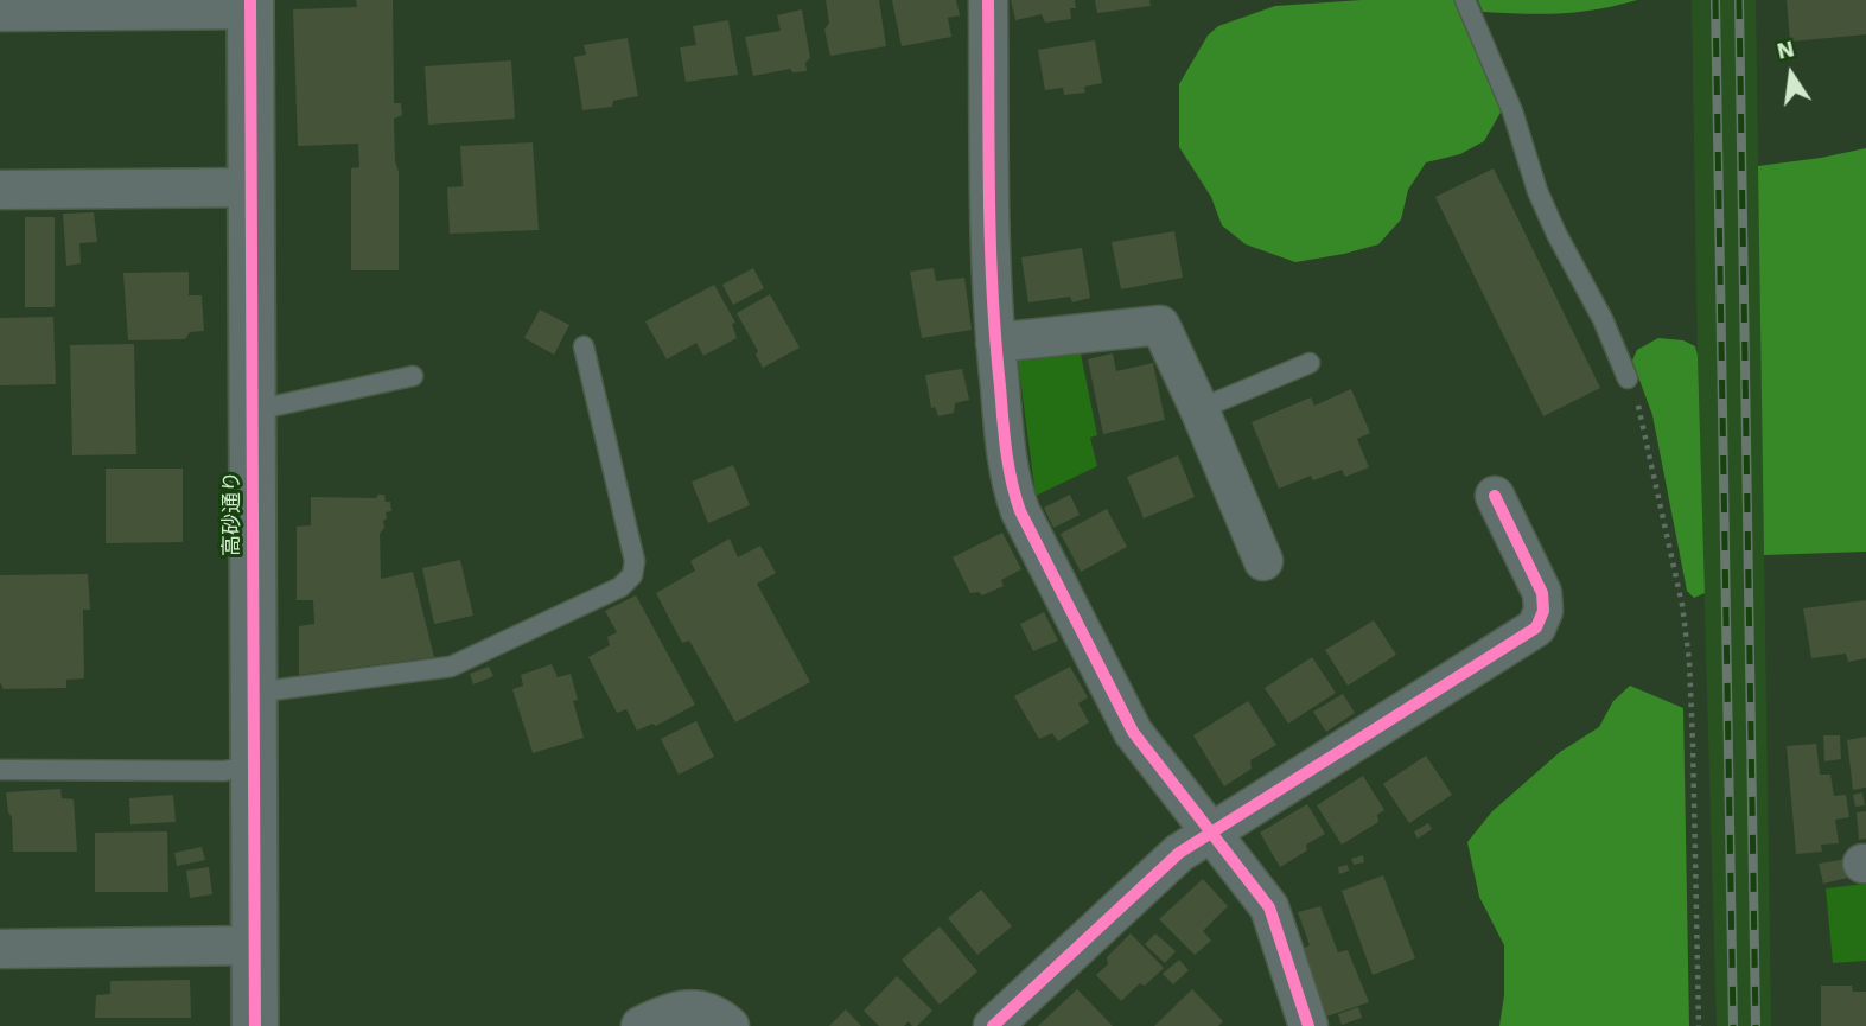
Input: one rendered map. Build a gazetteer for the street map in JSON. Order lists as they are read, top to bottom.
{
  "streets": {
    "street": ["高砂通り"]
  },
  "north": "top"
}
